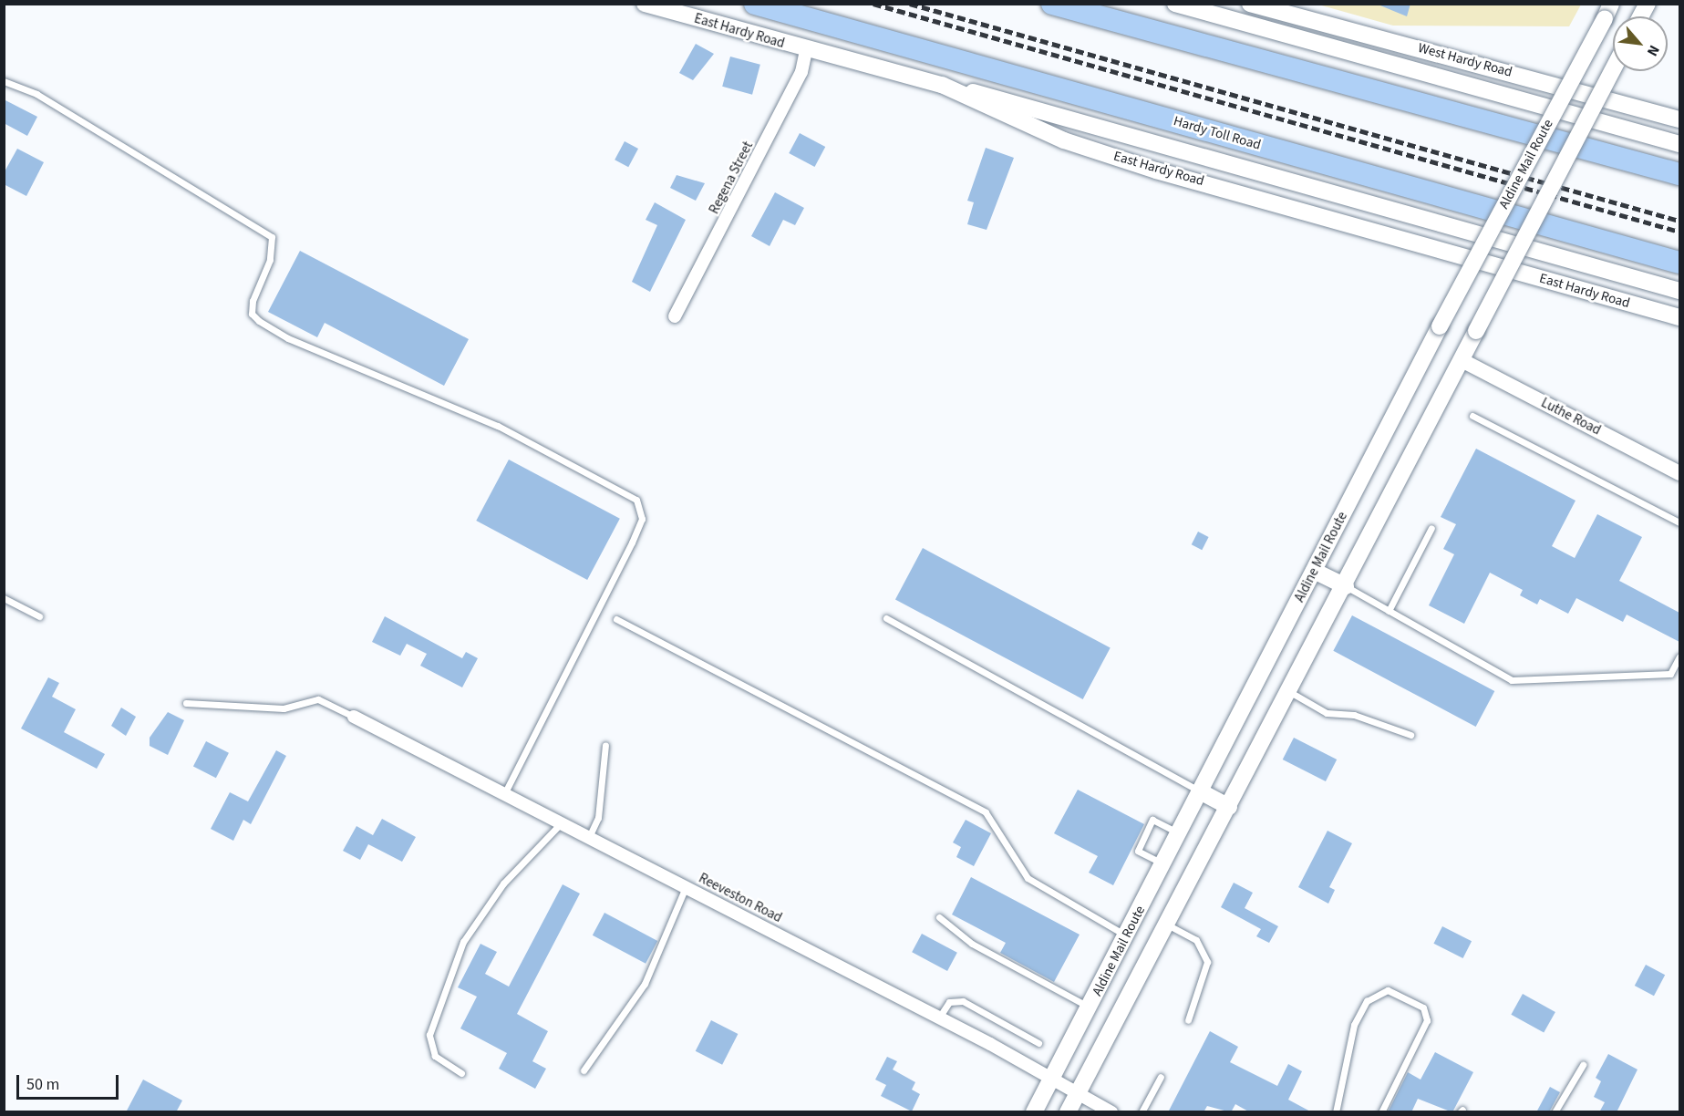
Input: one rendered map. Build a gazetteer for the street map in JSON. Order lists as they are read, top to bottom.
{
  "streets": {
    "highway": ["Hardy Toll Road"],
    "main road": ["East Hardy Road", "West Hardy Road", "Aldine Mail Route"],
    "street": ["Regena Street", "Luthe Road", "Reeveston Road"]
  },
  "crossings": [
    ["East Hardy Road", "Regena Street"],
    ["Aldine Mail Route", "Reeveston Road"]
  ],
  "scale_bar": "50 m",
  "north": "bottom right"
}
